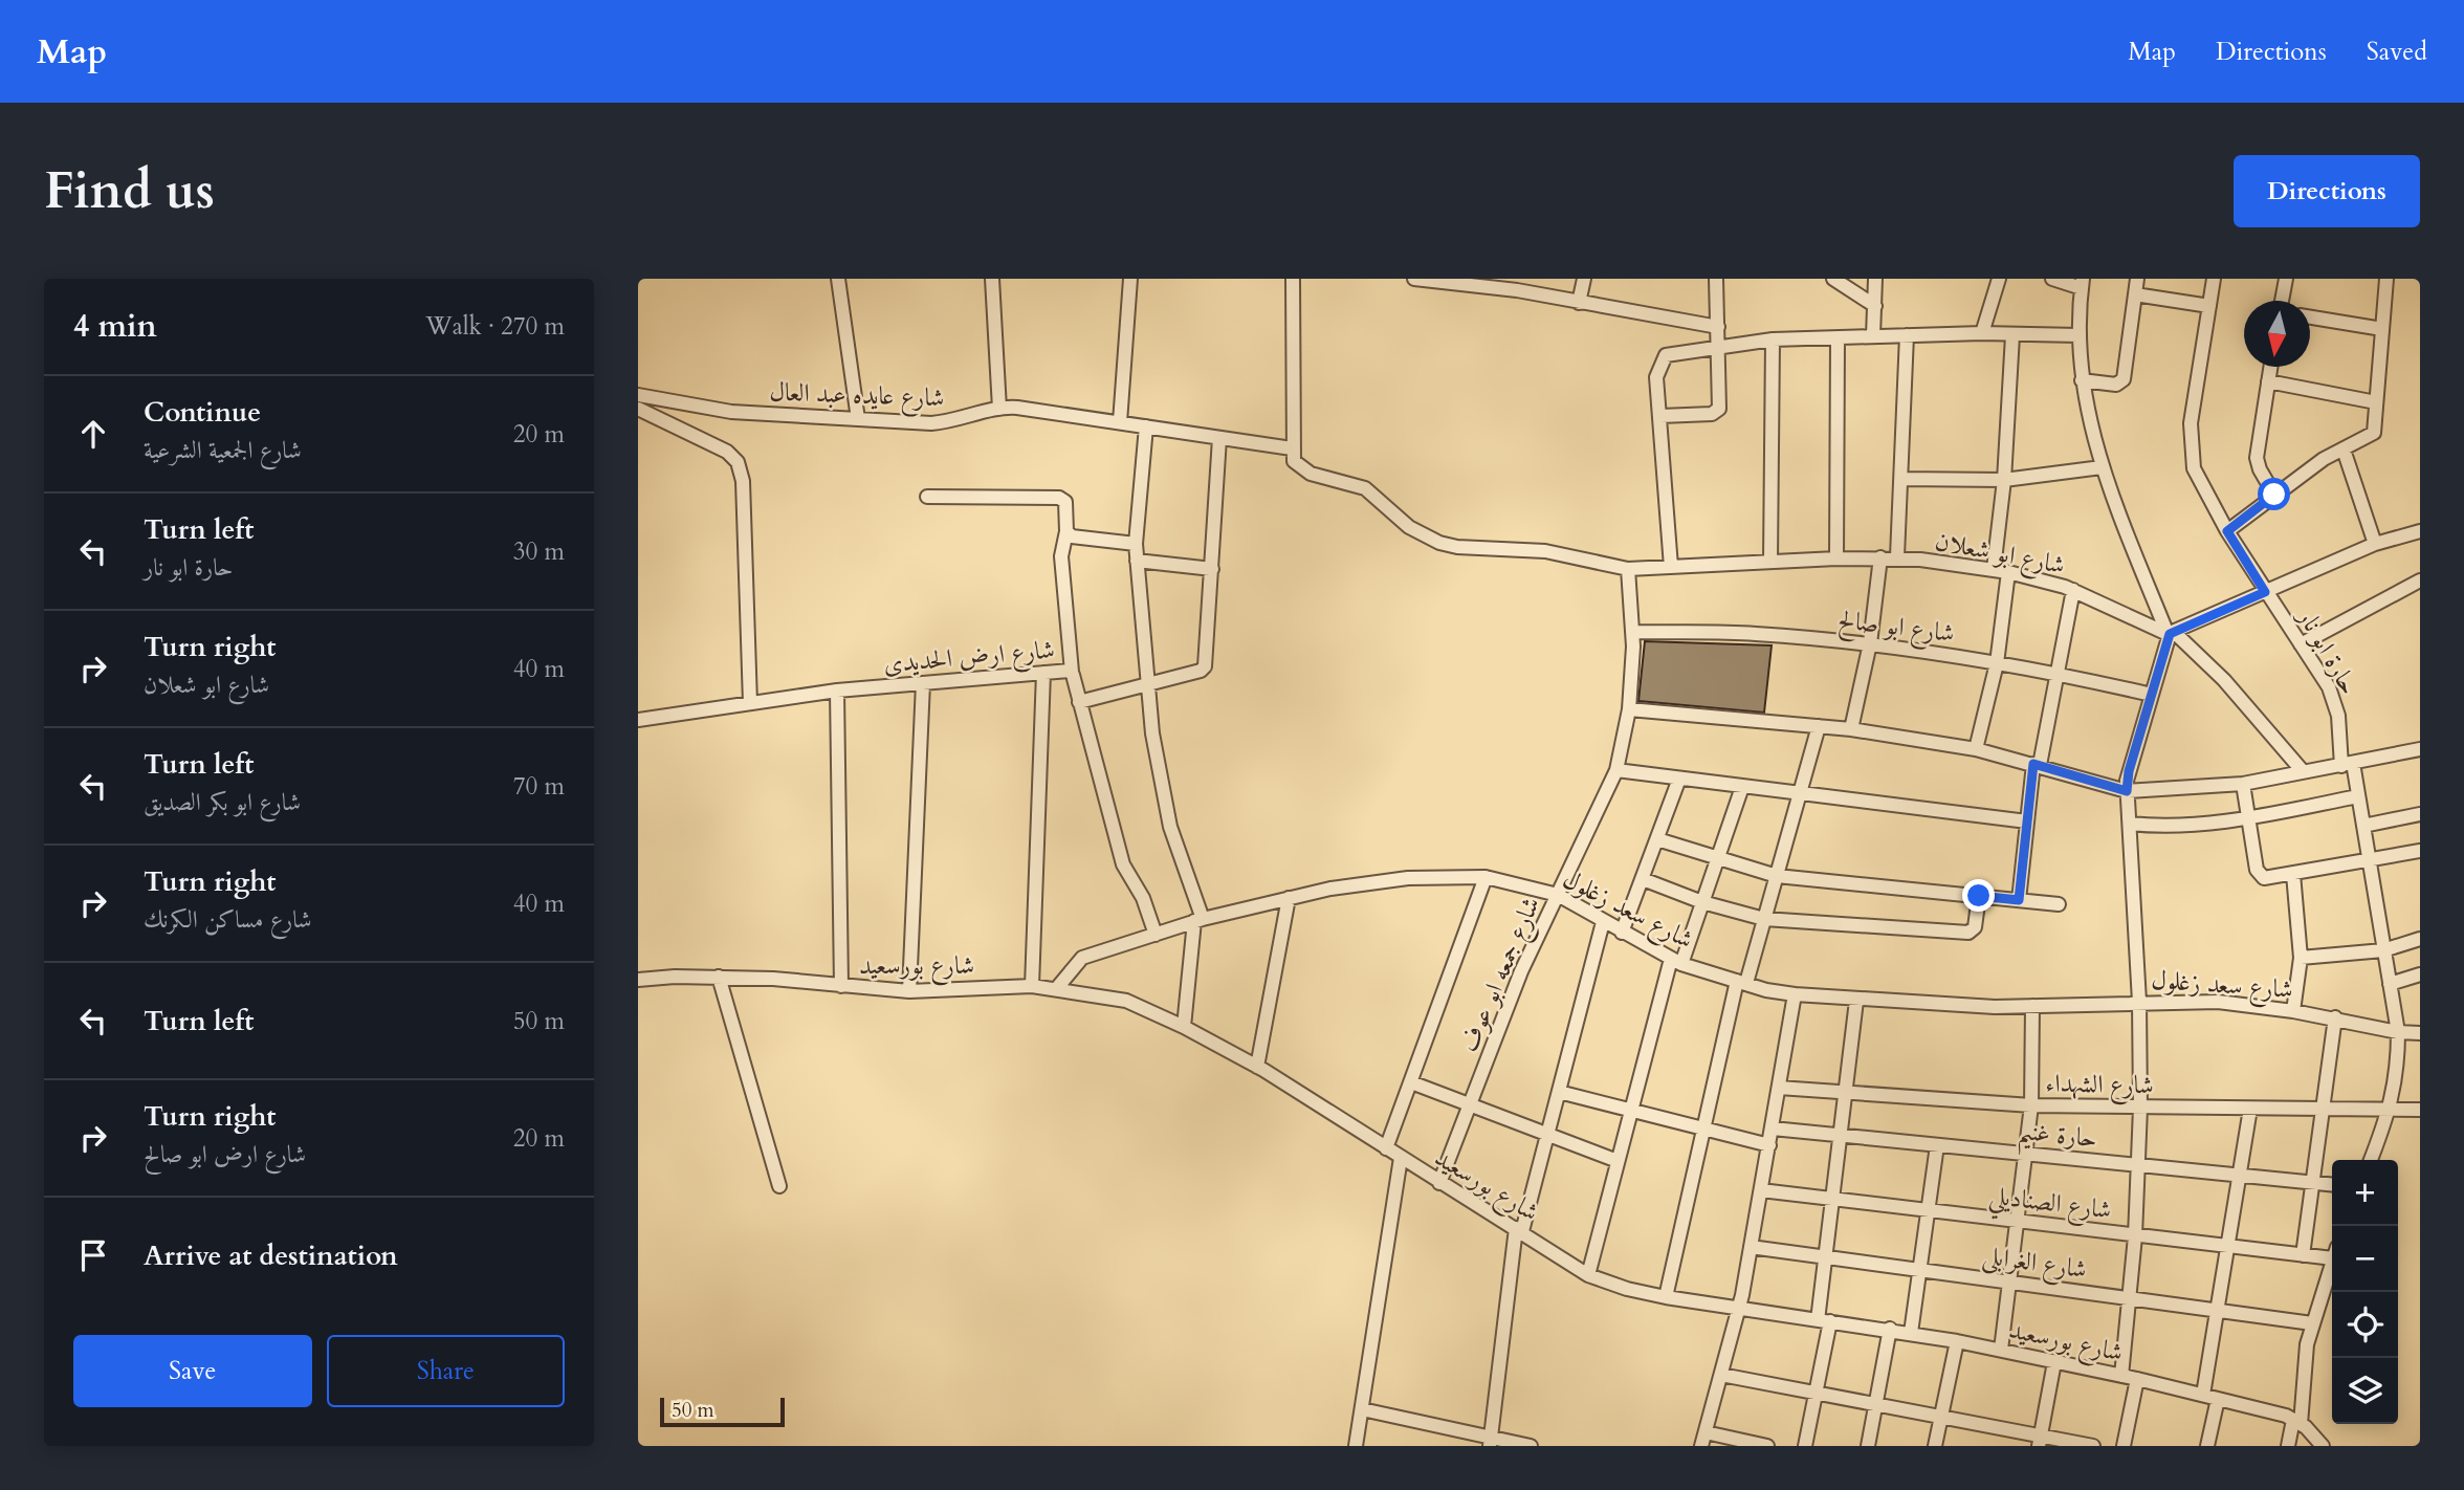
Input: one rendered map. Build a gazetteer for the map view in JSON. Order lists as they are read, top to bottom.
{
  "streets": {
    "street": [
      "شارع عايده عبد العال",
      "شارع ابو شعلان",
      "شارع ابو صالح",
      "حارة ابو نار",
      "شارع ارض الحديدى",
      "شارع سعد زغلول",
      "شارع بورسعيد",
      "شارع جمعه ابو عوف",
      "شارع الشهداء",
      "حارة غنيم",
      "شارع الصناديلي",
      "شارع الغرابلى"
    ]
  },
  "crossings": [
    ["شارع عايده عبد العال", "شارع ابو شعلان"],
    ["شارع ابو شعلان", "شارع جمعه ابو عوف"],
    ["شارع ابو صالح", "شارع جمعه ابو عوف"],
    ["حارة ابو نار", "شارع سعد زغلول"],
    ["حارة ابو نار", "شارع الشهداء"],
    ["شارع ارض الحديدى", "شارع سعد زغلول"],
    ["شارع سعد زغلول", "شارع بورسعيد"],
    ["شارع سعد زغلول", "شارع جمعه ابو عوف"],
    ["شارع بورسعيد", "شارع جمعه ابو عوف"]
  ],
  "scale_bar": "50 m",
  "north": "bottom",
  "page": {
    "header": "Map",
    "nav": ["Map", "Directions", "Saved"],
    "buttons": [
      "Directions",
      ["Save", "Share"]
    ],
    "title": "Find us",
    "heading": ["4 min", "Walk · 270 m"],
    "list": [
      ["Continue", "شارع الجمعية الشرعية", "20 m"],
      ["Turn left", "حارة ابو نار", "30 m"],
      ["Turn right", "شارع ابو شعلان", "40 m"],
      ["Turn left", "شارع ابو بكر الصديق", "70 m"],
      ["Turn right", "شارع مساكن الكرنك", "40 m"],
      ["Turn left", "50 m"],
      ["Turn right", "شارع ارض ابو صالح", "20 m"],
      "Arrive at destination"
    ],
    "map_buttons": ["+", "−"],
    "scale": "50 m"
  }
}
